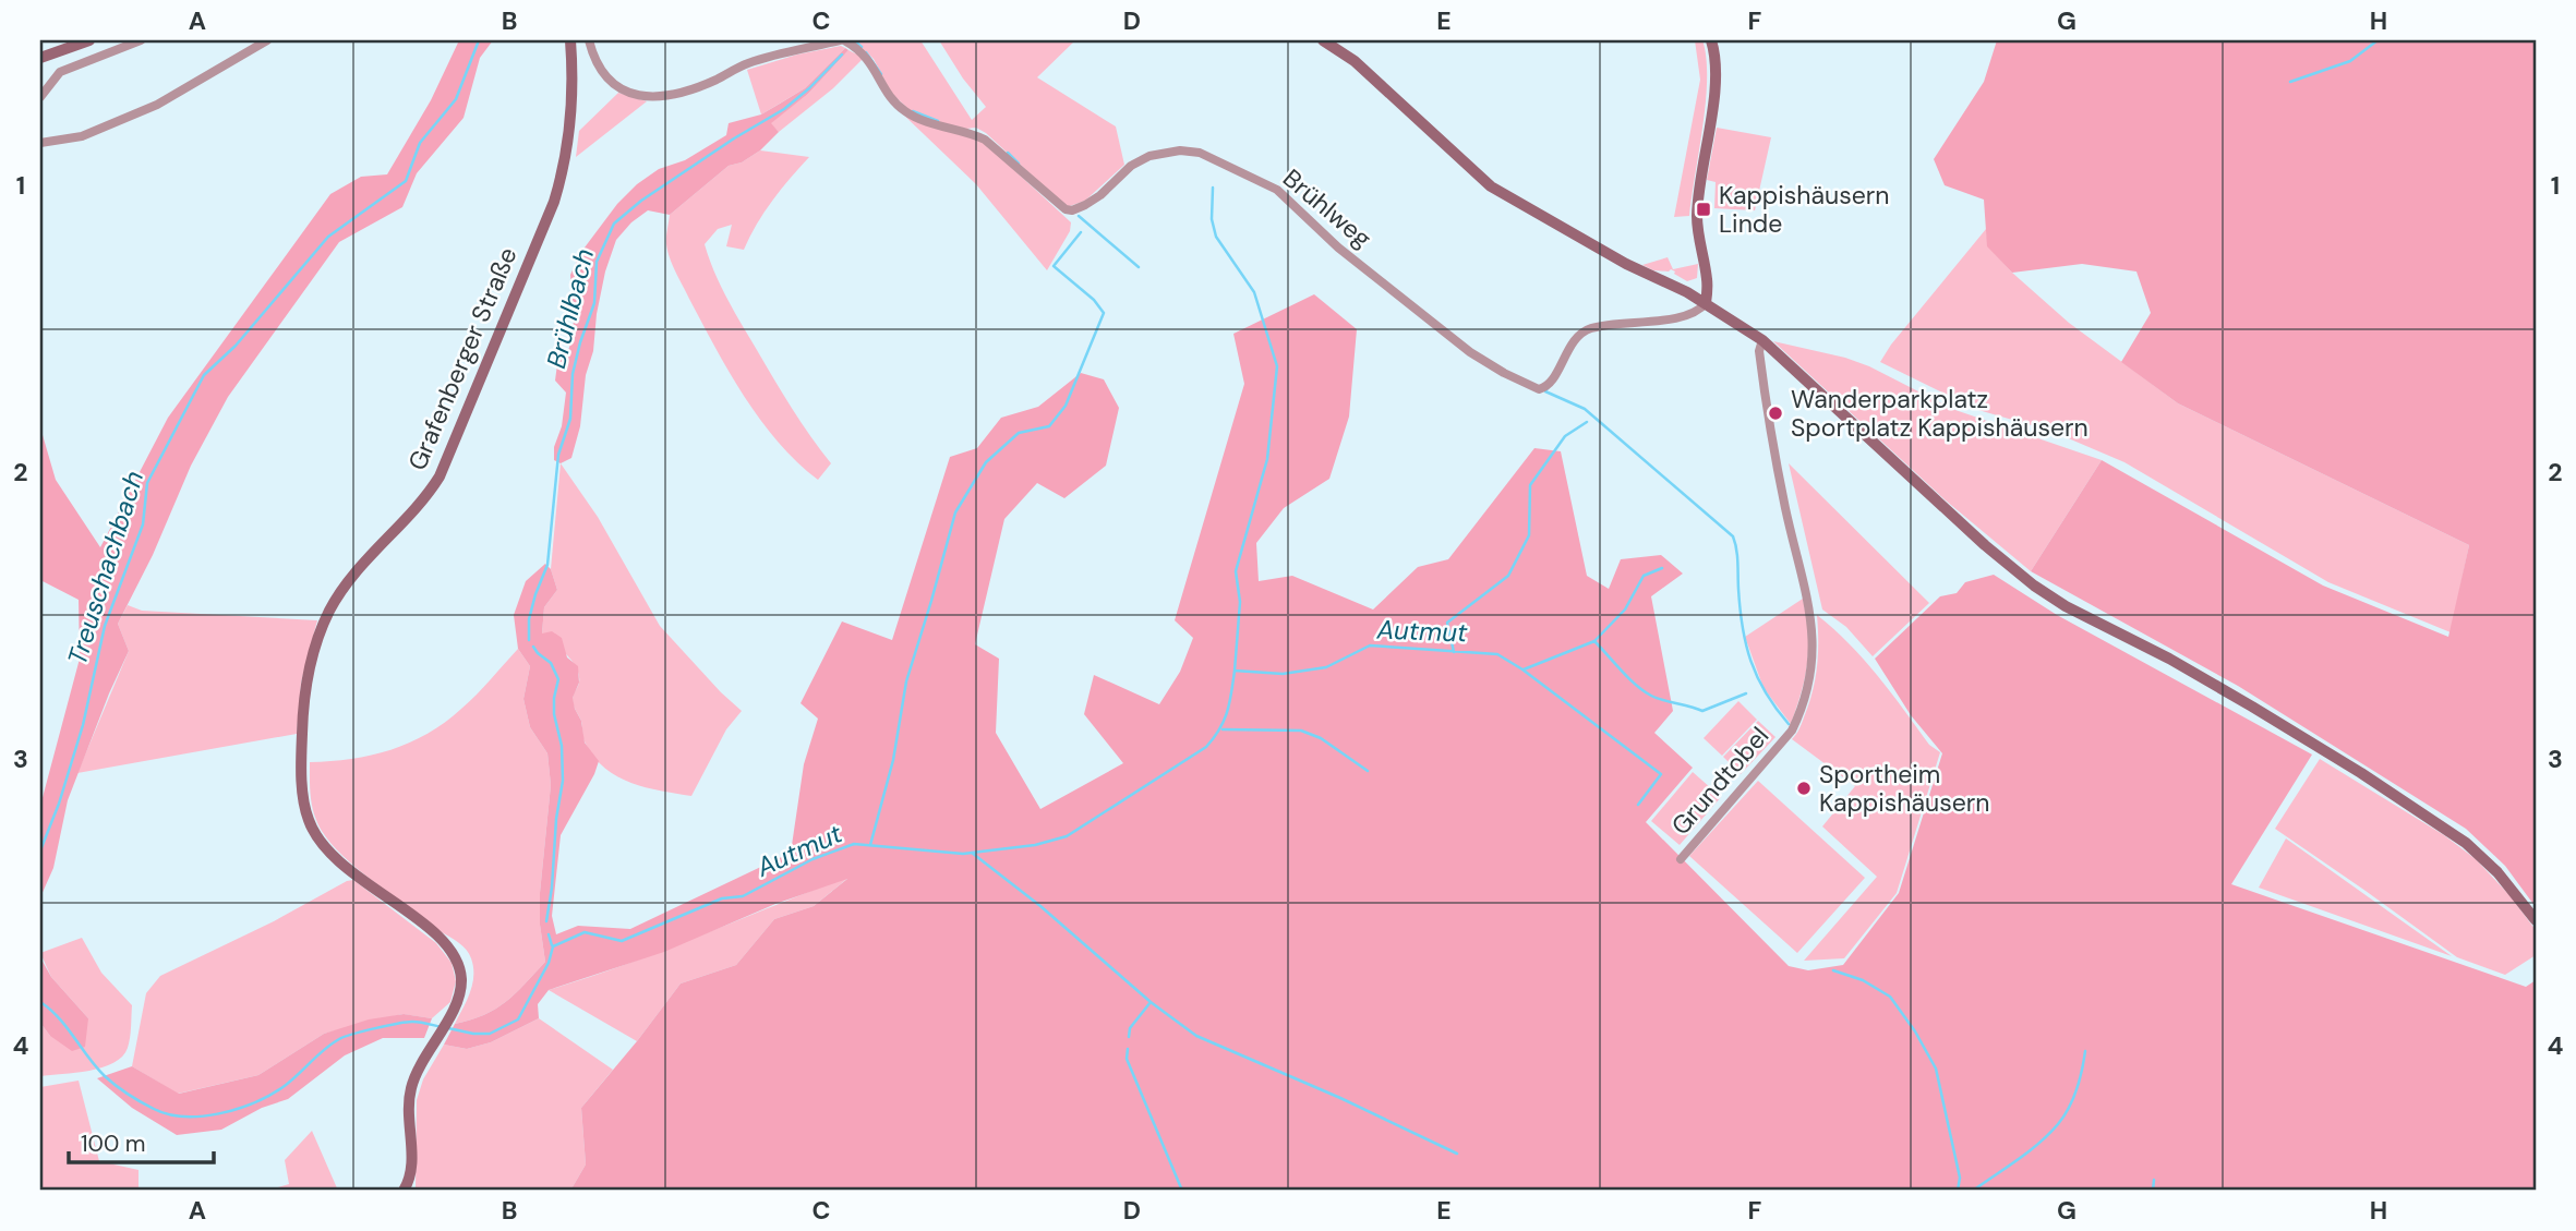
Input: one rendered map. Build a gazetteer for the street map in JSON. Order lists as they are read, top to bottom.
{
  "streets": {
    "street": ["Brühlweg", "Grafenberger Straße", "Grundtobel"]
  },
  "water": ["Brühlbach", "Treuschachbach", "Autmut"],
  "places": {
    "transit": ["Kappishäusern Linde"],
    "other": ["Wanderparkplatz Sportplatz Kappishäusern", "Sportheim Kappishäusern"]
  },
  "scale_bar": "100 m",
  "grid": {
    "columns": [
      "A",
      "B",
      "C",
      "D",
      "E",
      "F",
      "G",
      "H"
    ],
    "rows": [
      "1",
      "2",
      "3",
      "4"
    ]
  }
}
